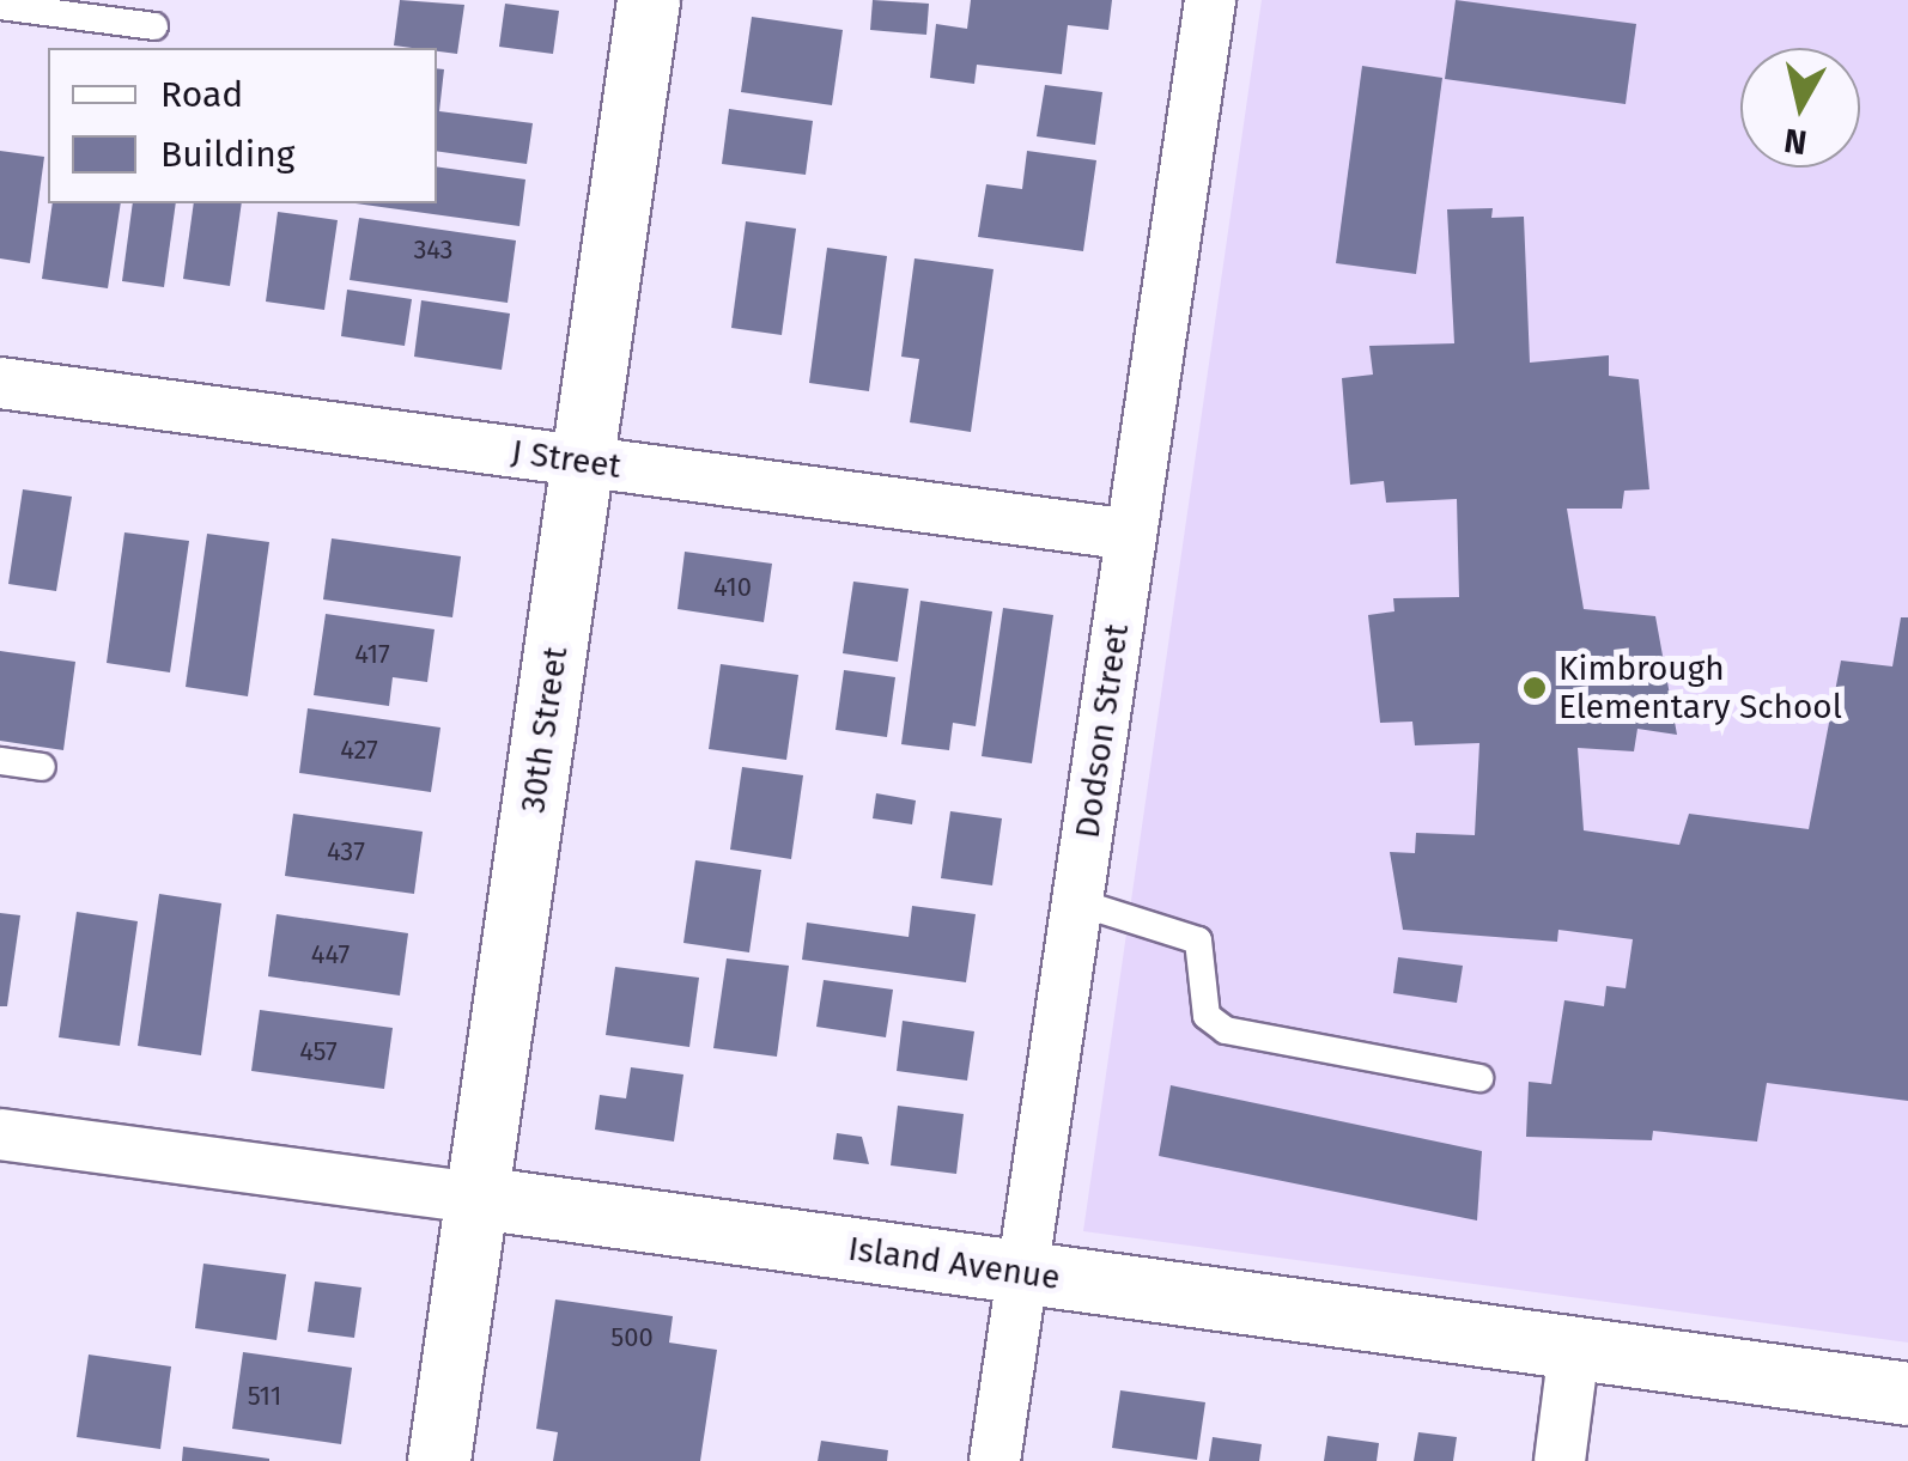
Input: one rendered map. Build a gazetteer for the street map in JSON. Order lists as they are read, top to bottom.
{
  "streets": {
    "street": [
      "J Street",
      "30th Street",
      "Dodson Street",
      "Island Avenue"
    ]
  },
  "crossings": [
    ["J Street", "30th Street"],
    ["J Street", "Dodson Street"],
    ["30th Street", "Island Avenue"],
    ["Dodson Street", "Island Avenue"]
  ],
  "places": ["Kimbrough Elementary School"],
  "house_numbers": [
    "343",
    "410",
    "417",
    "427",
    "437",
    "447",
    "457",
    "500",
    "511"
  ],
  "legend": ["Road", "Building"],
  "north": "bottom"
}
